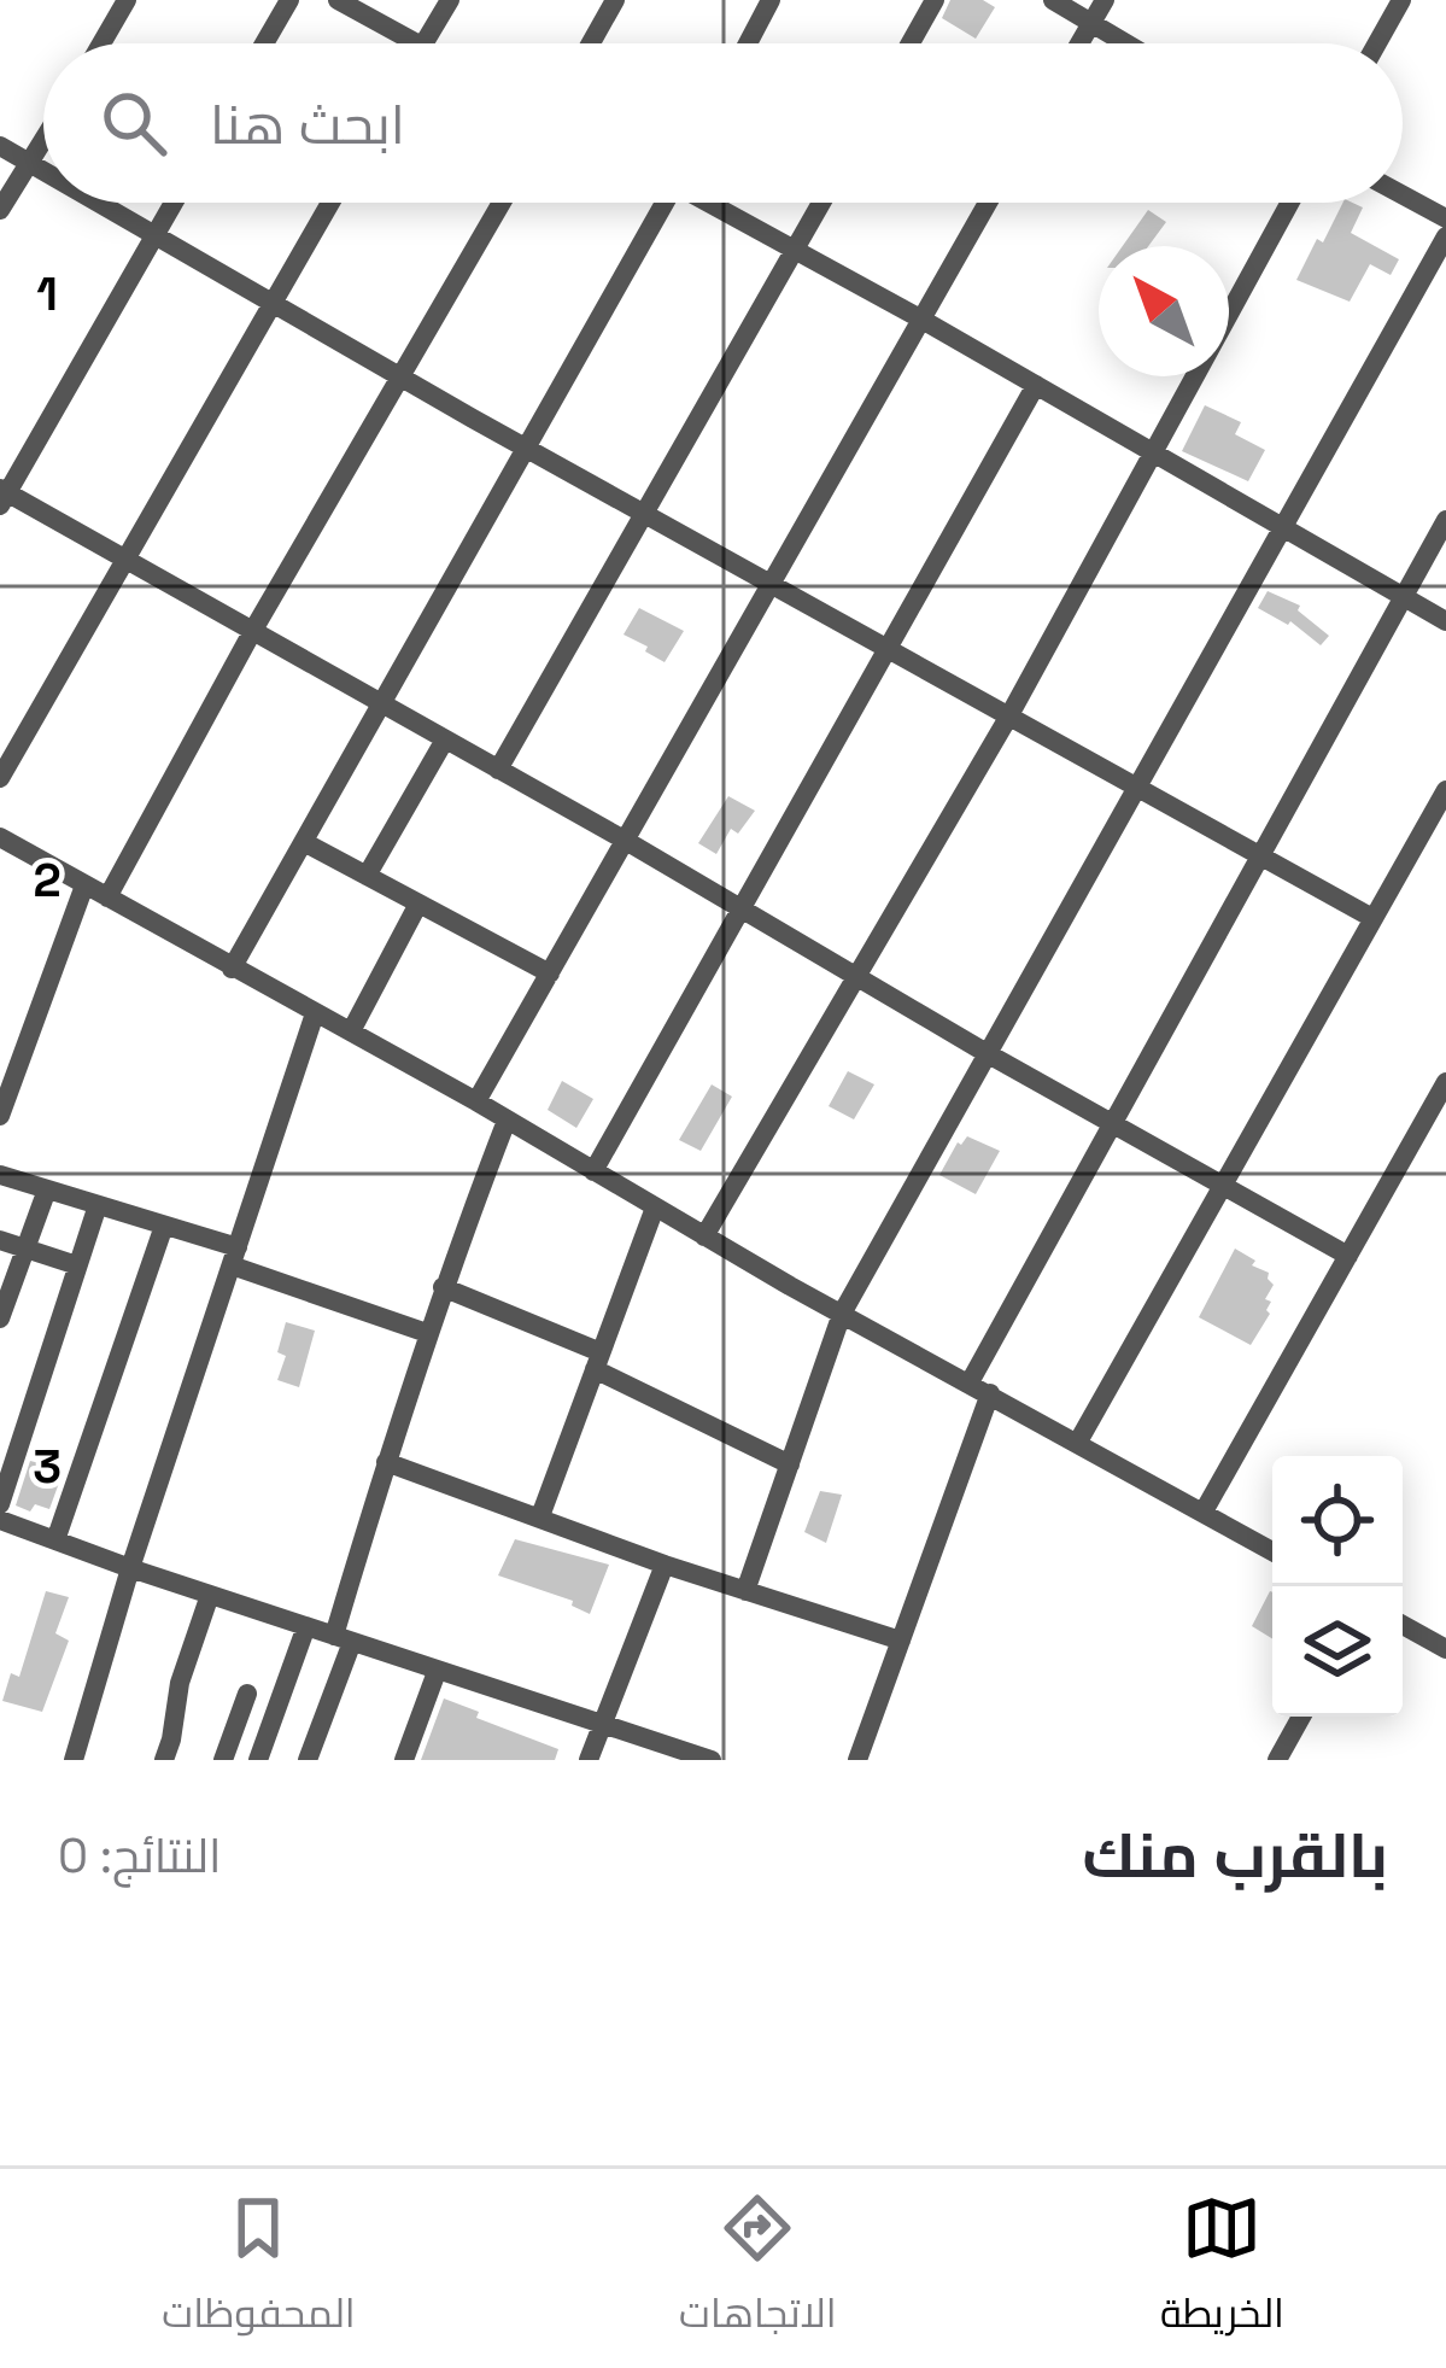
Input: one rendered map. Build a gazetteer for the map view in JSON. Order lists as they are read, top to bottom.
{
  "north": "top left",
  "page": {
    "search": "ابحث هنا",
    "heading": ["بالقرب منك", "النتائج: 0"],
    "nav": ["الخريطة", "الاتجاهات", "المحفوظات"]
  },
  "grid": {
    "rows": ["1", "2", "3"]
  }
}
